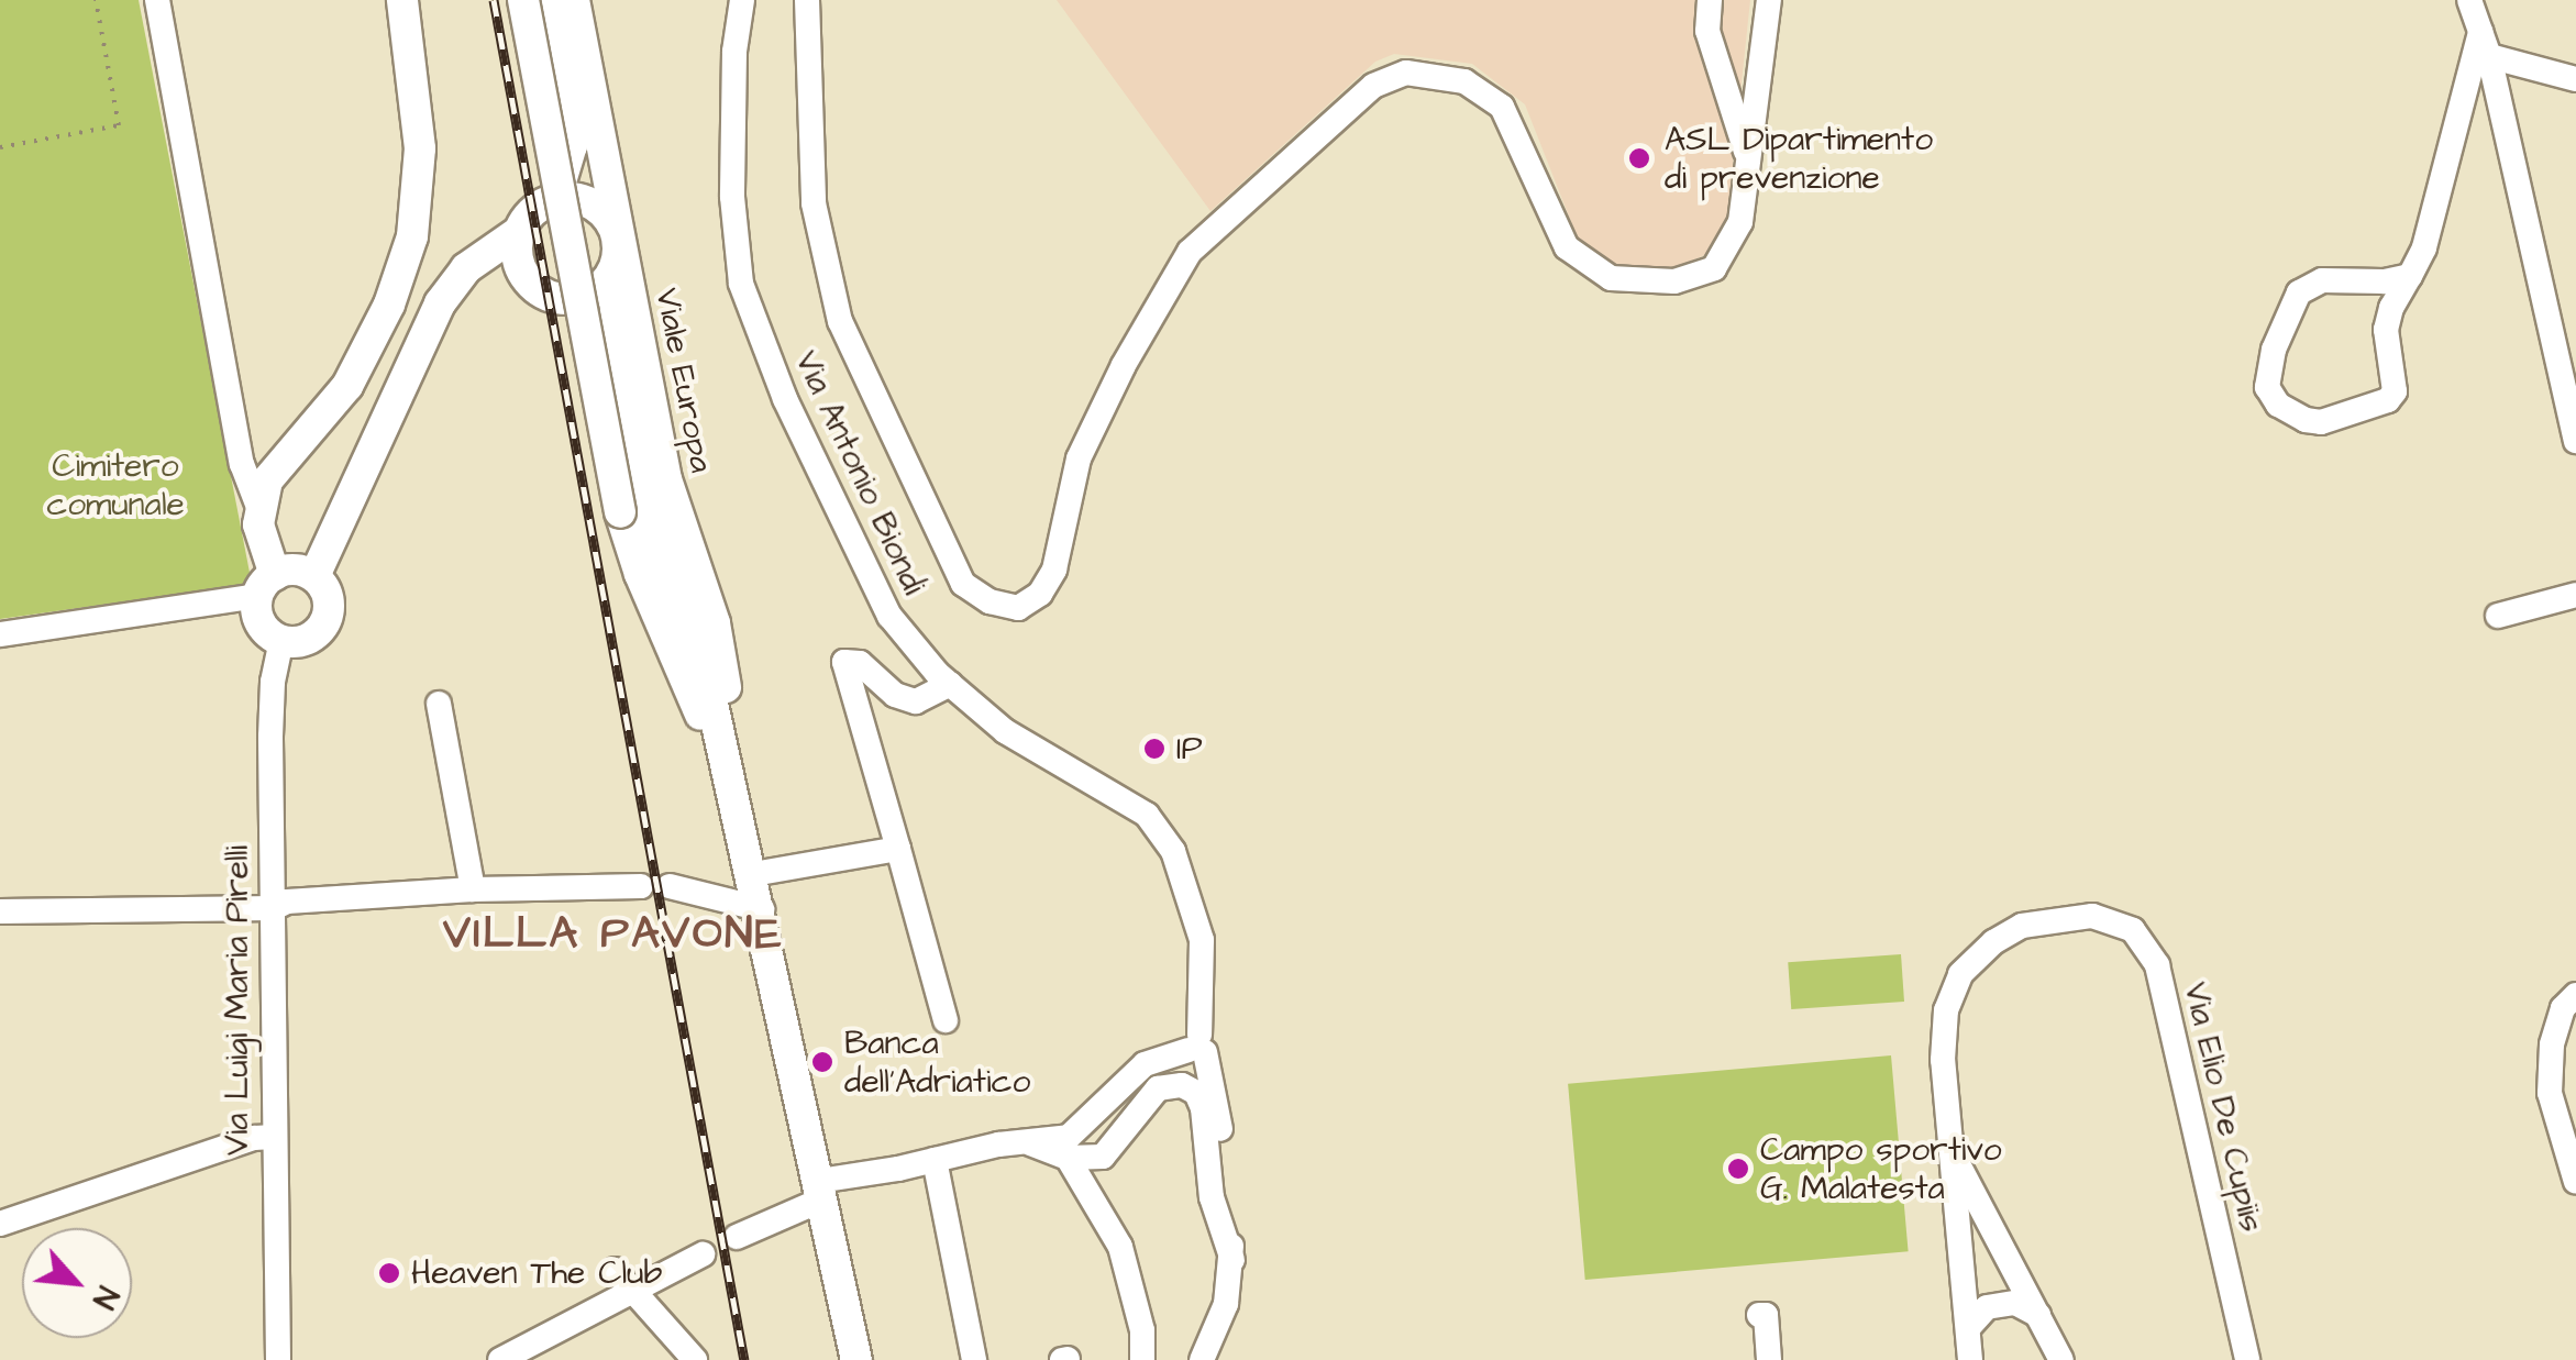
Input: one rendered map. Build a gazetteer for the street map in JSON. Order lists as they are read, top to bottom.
{
  "streets": {
    "main road": ["Viale Europa"],
    "street": ["Via Antonio Biondi", "Via Luigi Maria Pirelli", "Via Elio De Cupiis"]
  },
  "districts": ["VILLA PAVONE"],
  "parks": ["Cimitero comunale"],
  "places": [
    "ASL Dipartimento di prevenzione",
    "IP",
    "Banca dell'Adriatico",
    "Campo sportivo G. Malatesta",
    "Heaven The Club"
  ],
  "north": "bottom right"
}
